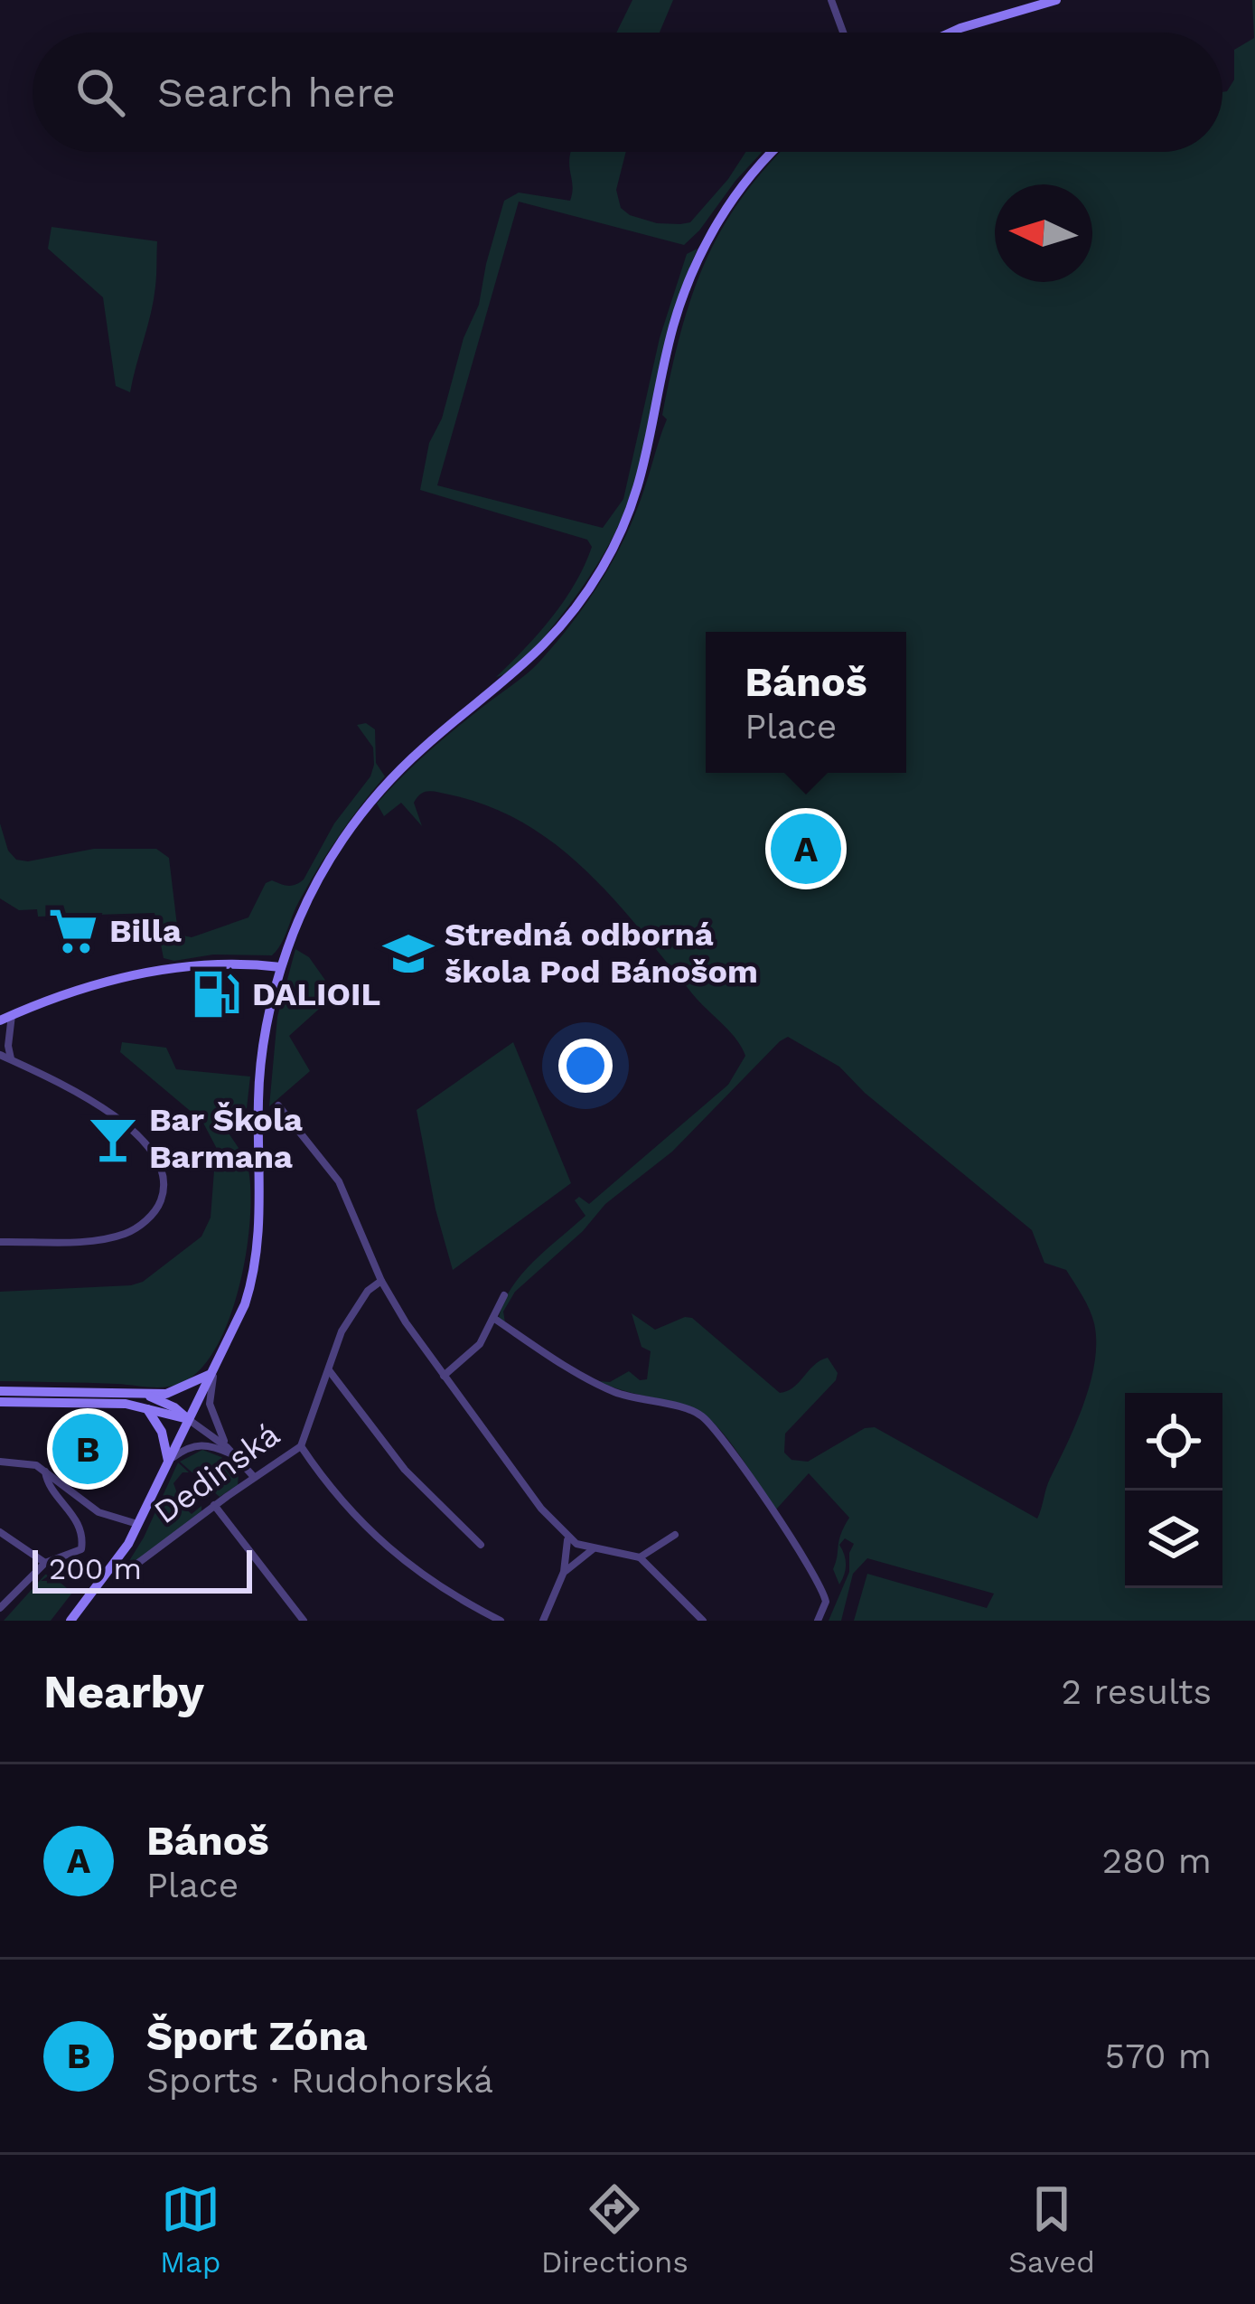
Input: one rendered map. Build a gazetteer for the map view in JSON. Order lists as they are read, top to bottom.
{
  "streets": {
    "street": ["Dedinská"]
  },
  "places": {
    "supermarket": ["Billa"],
    "school or university": ["Stredná odborná škola Pod Bánošom"],
    "fuel station": ["DALIOIL"],
    "bar": ["Bar Škola Barmana"]
  },
  "scale_bar": "200 m",
  "north": "left",
  "page": {
    "search": "Search here",
    "popup": ["Bánoš", "Place"],
    "pins": ["A", "B"],
    "scale": "200 m",
    "heading": ["Nearby", "2 results"],
    "list": [
      {
        "mark": "A",
        "name": "Bánoš",
        "note": "Place",
        "value": "280 m"
      },
      {
        "mark": "B",
        "name": "Šport Zóna",
        "note": "Sports · Rudohorská",
        "value": "570 m"
      }
    ],
    "nav": ["Map", "Directions", "Saved"]
  }
}
